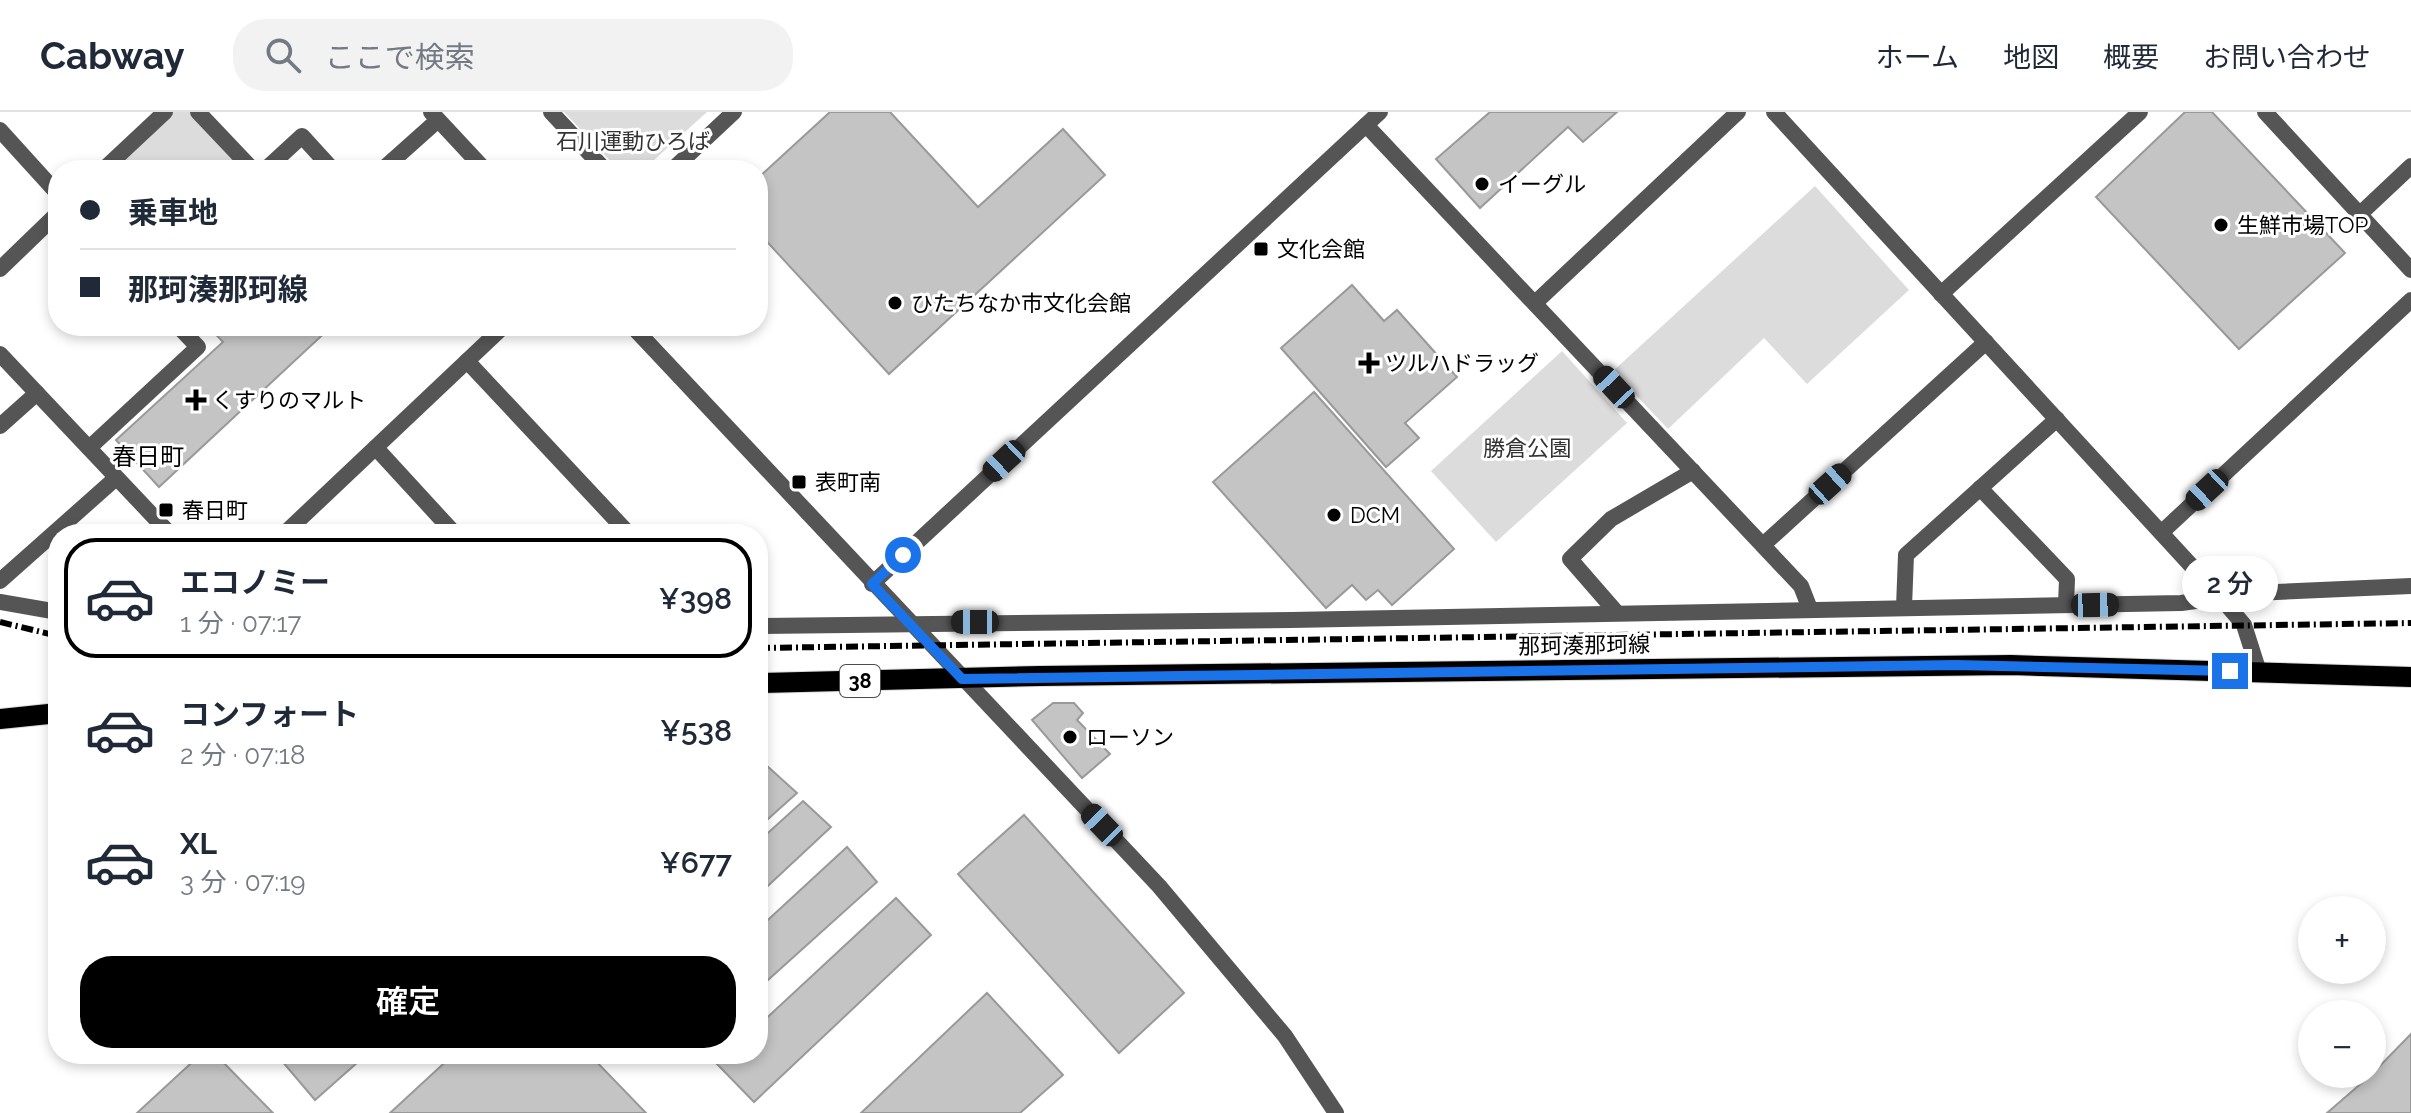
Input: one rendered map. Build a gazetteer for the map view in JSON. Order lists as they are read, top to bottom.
{
  "streets": {
    "main road": ["那珂湊那珂線", "38"]
  },
  "districts": ["春日町"],
  "parks": ["石川運動ひろば", "勝倉公園"],
  "places": {
    "other": [
      "イーグル",
      "生鮮市場TOP",
      "ひたちなか市文化会館",
      "DCM",
      "ローソン"
    ],
    "transit": ["文化会館", "表町南", "春日町"],
    "health": ["ツルハドラッグ", "くすりのマルト"]
  },
  "page": {
    "header": "Cabway",
    "search": "ここで検索",
    "nav": [
      "ホーム",
      "地図",
      "概要",
      "お問い合わせ"
    ],
    "banner": ["乗車地", "那珂湊那珂線"],
    "list": [
      {
        "name": "エコノミー",
        "note": "1 分 · 07:17",
        "value": "¥398"
      },
      {
        "name": "コンフォート",
        "note": "2 分 · 07:18",
        "value": "¥538"
      },
      {
        "name": "XL",
        "note": "3 分 · 07:19",
        "value": "¥677"
      }
    ],
    "bubble": "2 分",
    "map_buttons": ["+", "−"],
    "buttons": "確定"
  }
}
